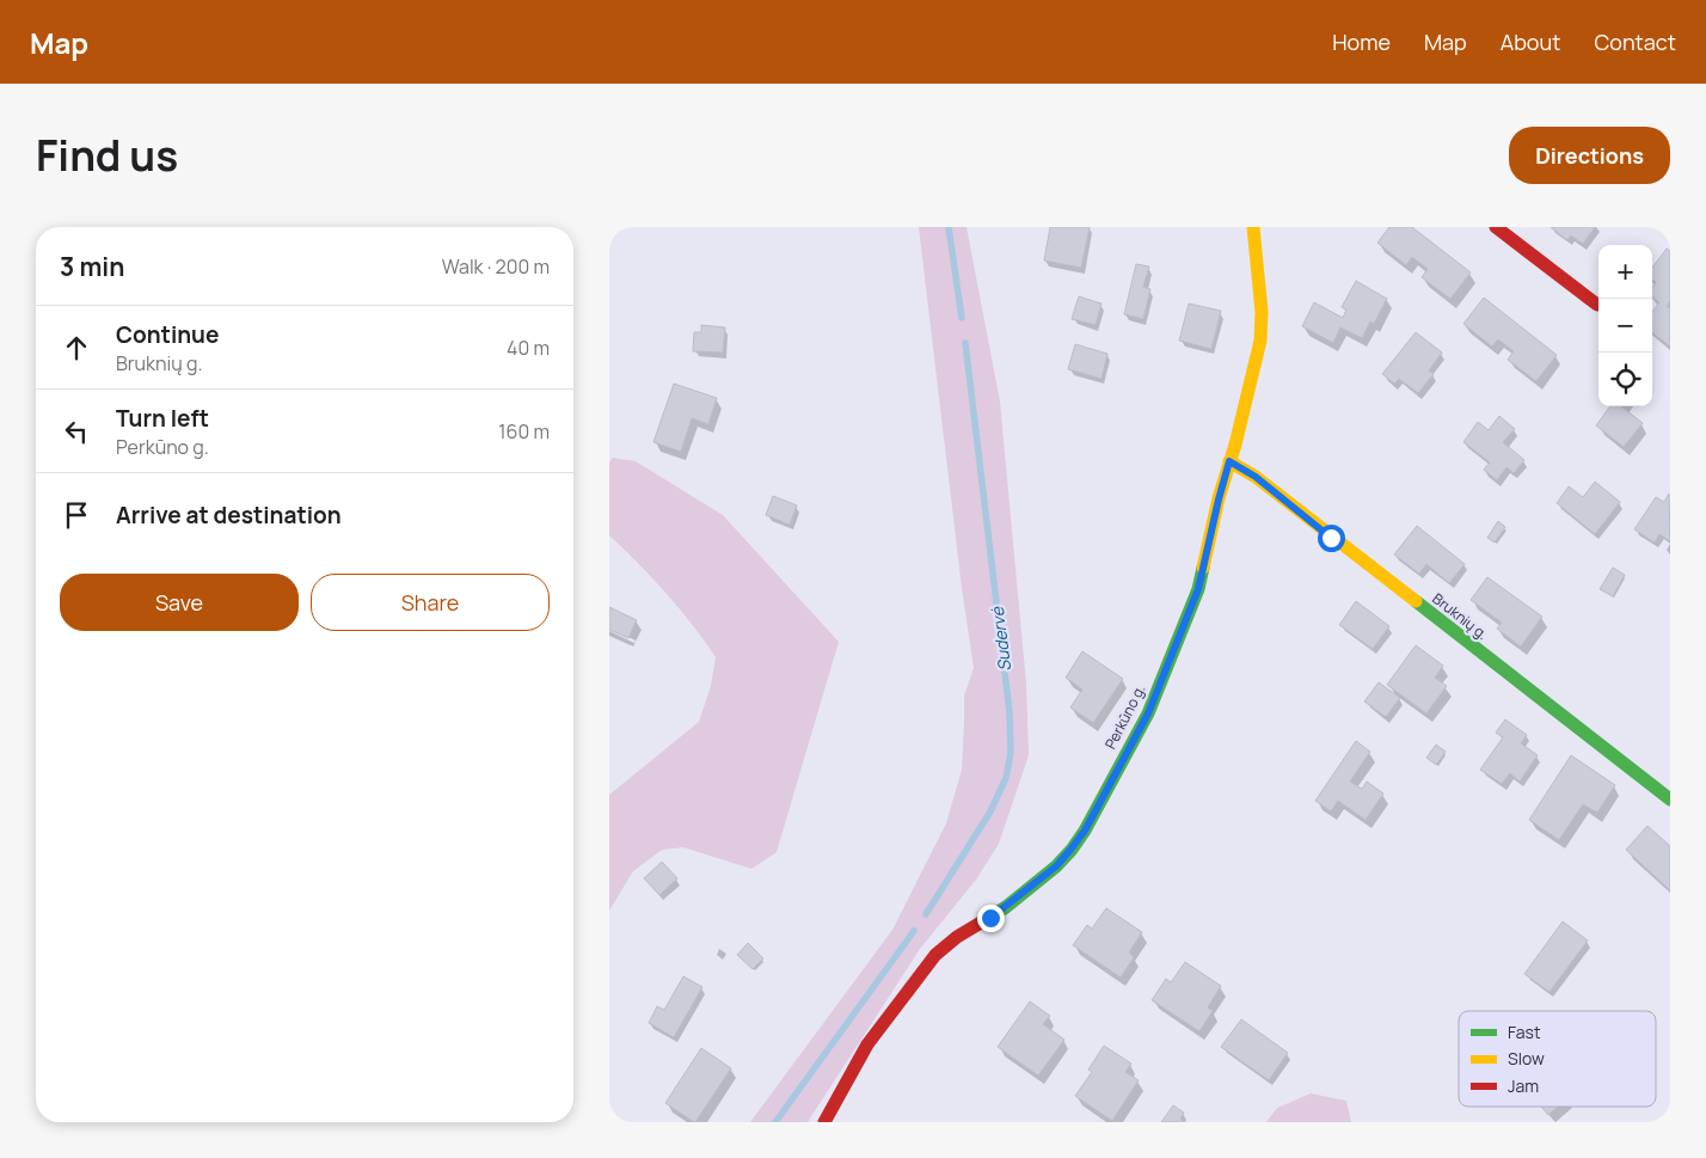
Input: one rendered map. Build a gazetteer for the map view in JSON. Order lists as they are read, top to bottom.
{
  "streets": {
    "street": ["Bruknių g.", "Perkūno g."]
  },
  "crossings": [
    ["Bruknių g.", "Perkūno g."]
  ],
  "water": ["Sudervė"],
  "legend": ["Fast", "Slow", "Jam"],
  "page": {
    "header": "Map",
    "nav": [
      "Home",
      "Map",
      "About",
      "Contact"
    ],
    "title": "Find us",
    "buttons": [
      "Directions",
      ["Save", "Share"]
    ],
    "heading": ["3 min", "Walk · 200 m"],
    "map_buttons": ["+", "−"],
    "list": [
      ["Continue", "Bruknių g.", "40 m"],
      ["Turn left", "Perkūno g.", "160 m"],
      "Arrive at destination"
    ]
  }
}
